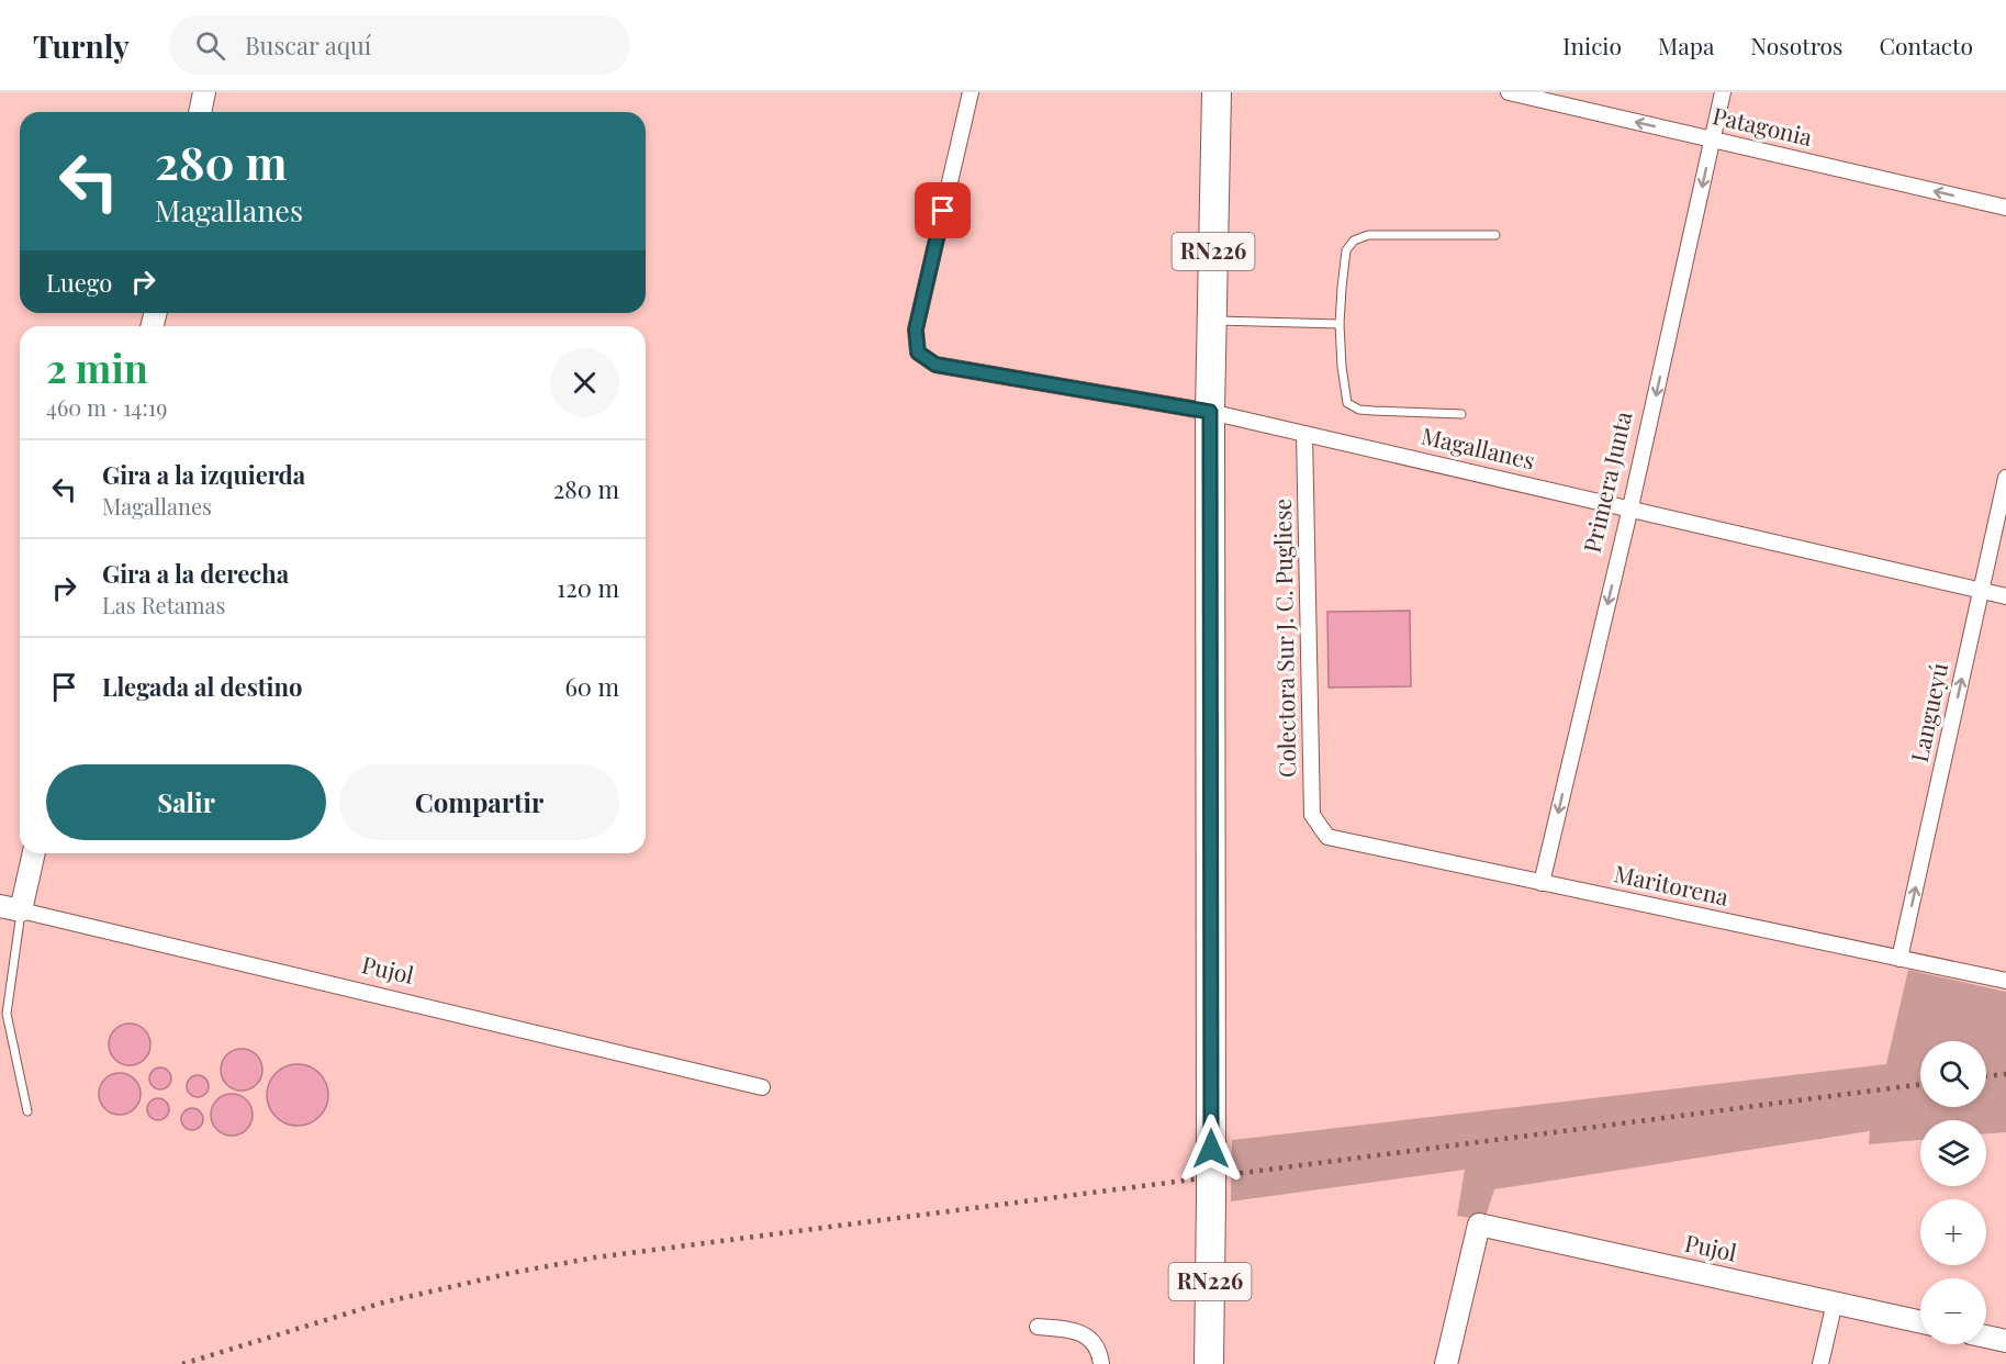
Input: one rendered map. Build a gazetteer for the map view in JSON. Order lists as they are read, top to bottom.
{
  "streets": {
    "highway": ["RN226"],
    "main road": ["Pujol"],
    "street": [
      "Patagonia",
      "Magallanes",
      "Primera Junta",
      "Colectora Sur J. C. Pugliese",
      "Langueyú",
      "Maritorena"
    ]
  },
  "crossings": [
    ["Patagonia", "Primera Junta"],
    ["RN226", "Magallanes"],
    ["Magallanes", "Primera Junta"],
    ["Magallanes", "Colectora Sur J. C. Pugliese"],
    ["Magallanes", "Langueyú"],
    ["Primera Junta", "Maritorena"],
    ["Colectora Sur J. C. Pugliese", "Maritorena"],
    ["Langueyú", "Maritorena"]
  ],
  "one_way": ["Patagonia", "Primera Junta", "Langueyú"],
  "page": {
    "header": "Turnly",
    "search": "Buscar aquí",
    "nav": [
      "Inicio",
      "Mapa",
      "Nosotros",
      "Contacto"
    ],
    "turn": ["280 m", "Magallanes"],
    "then": "Luego",
    "heading": ["2 min", "460 m · 14:19"],
    "list": [
      {
        "name": "Gira a la izquierda",
        "note": "Magallanes",
        "value": "280 m"
      },
      {
        "name": "Gira a la derecha",
        "note": "Las Retamas",
        "value": "120 m"
      },
      {
        "name": "Llegada al destino",
        "value": "60 m"
      }
    ],
    "buttons": ["Salir", "Compartir"],
    "map_buttons": ["+", "−"]
  }
}
